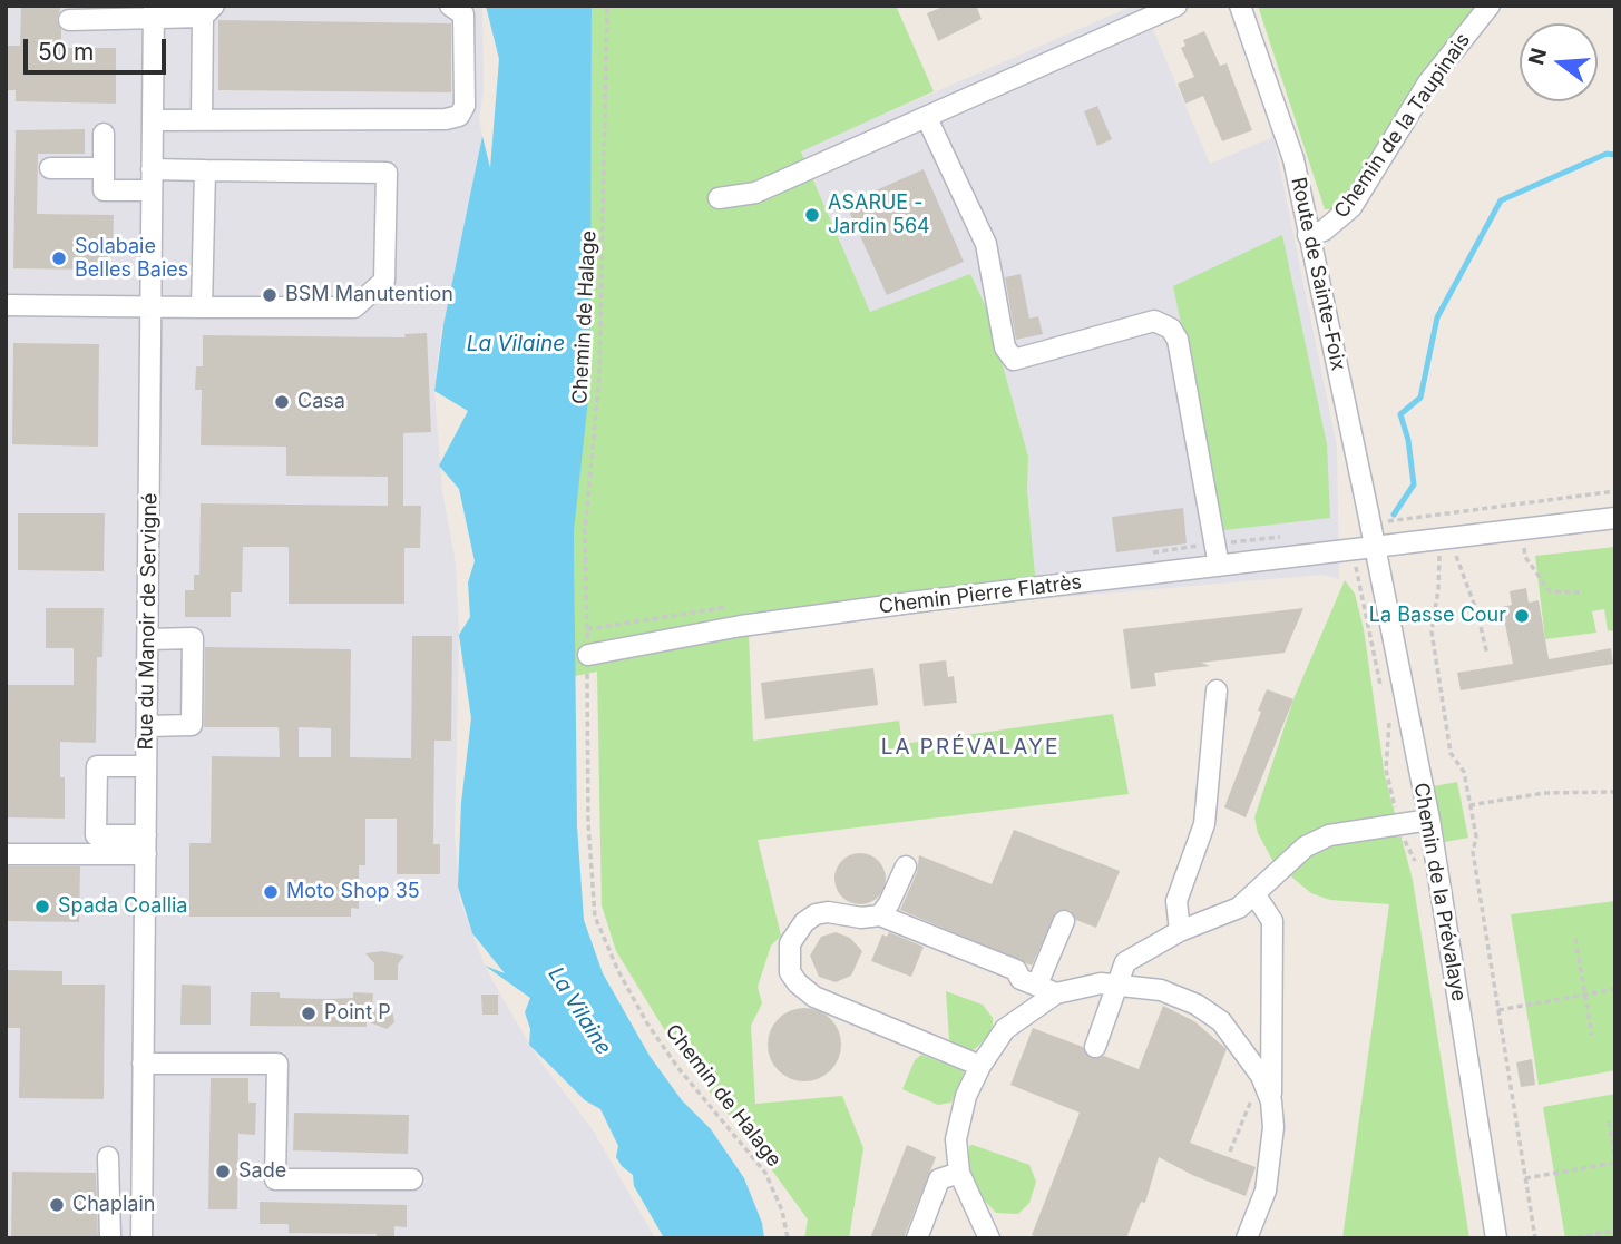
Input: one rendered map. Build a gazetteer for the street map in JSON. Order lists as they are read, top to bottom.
{
  "streets": {
    "street": [
      "Chemin de la Taupinais",
      "Route de Sainte-Foix",
      "Chemin Pierre Flatrès",
      "Rue du Manoir de Servigné",
      "Chemin de la Prévalaye"
    ],
    "path": ["Chemin de Halage"]
  },
  "crossings": [
    ["Chemin de la Taupinais", "Route de Sainte-Foix"],
    ["Route de Sainte-Foix", "Chemin Pierre Flatrès"],
    ["Route de Sainte-Foix", "Chemin de la Prévalaye"],
    ["Chemin de Halage", "Chemin Pierre Flatrès"],
    ["Chemin Pierre Flatrès", "Chemin de la Prévalaye"]
  ],
  "districts": ["LA PRÉVALAYE"],
  "water": ["La Vilaine"],
  "places": [
    "ASARUE - Jardin 564",
    "Solabaie Belles Baies",
    "BSM Manutention",
    "Casa",
    "La Basse Cour",
    "Moto Shop 35",
    "Spada Coallia",
    "Point P",
    "Sade",
    "Chaplain"
  ],
  "scale_bar": "50 m",
  "north": "left"
}
